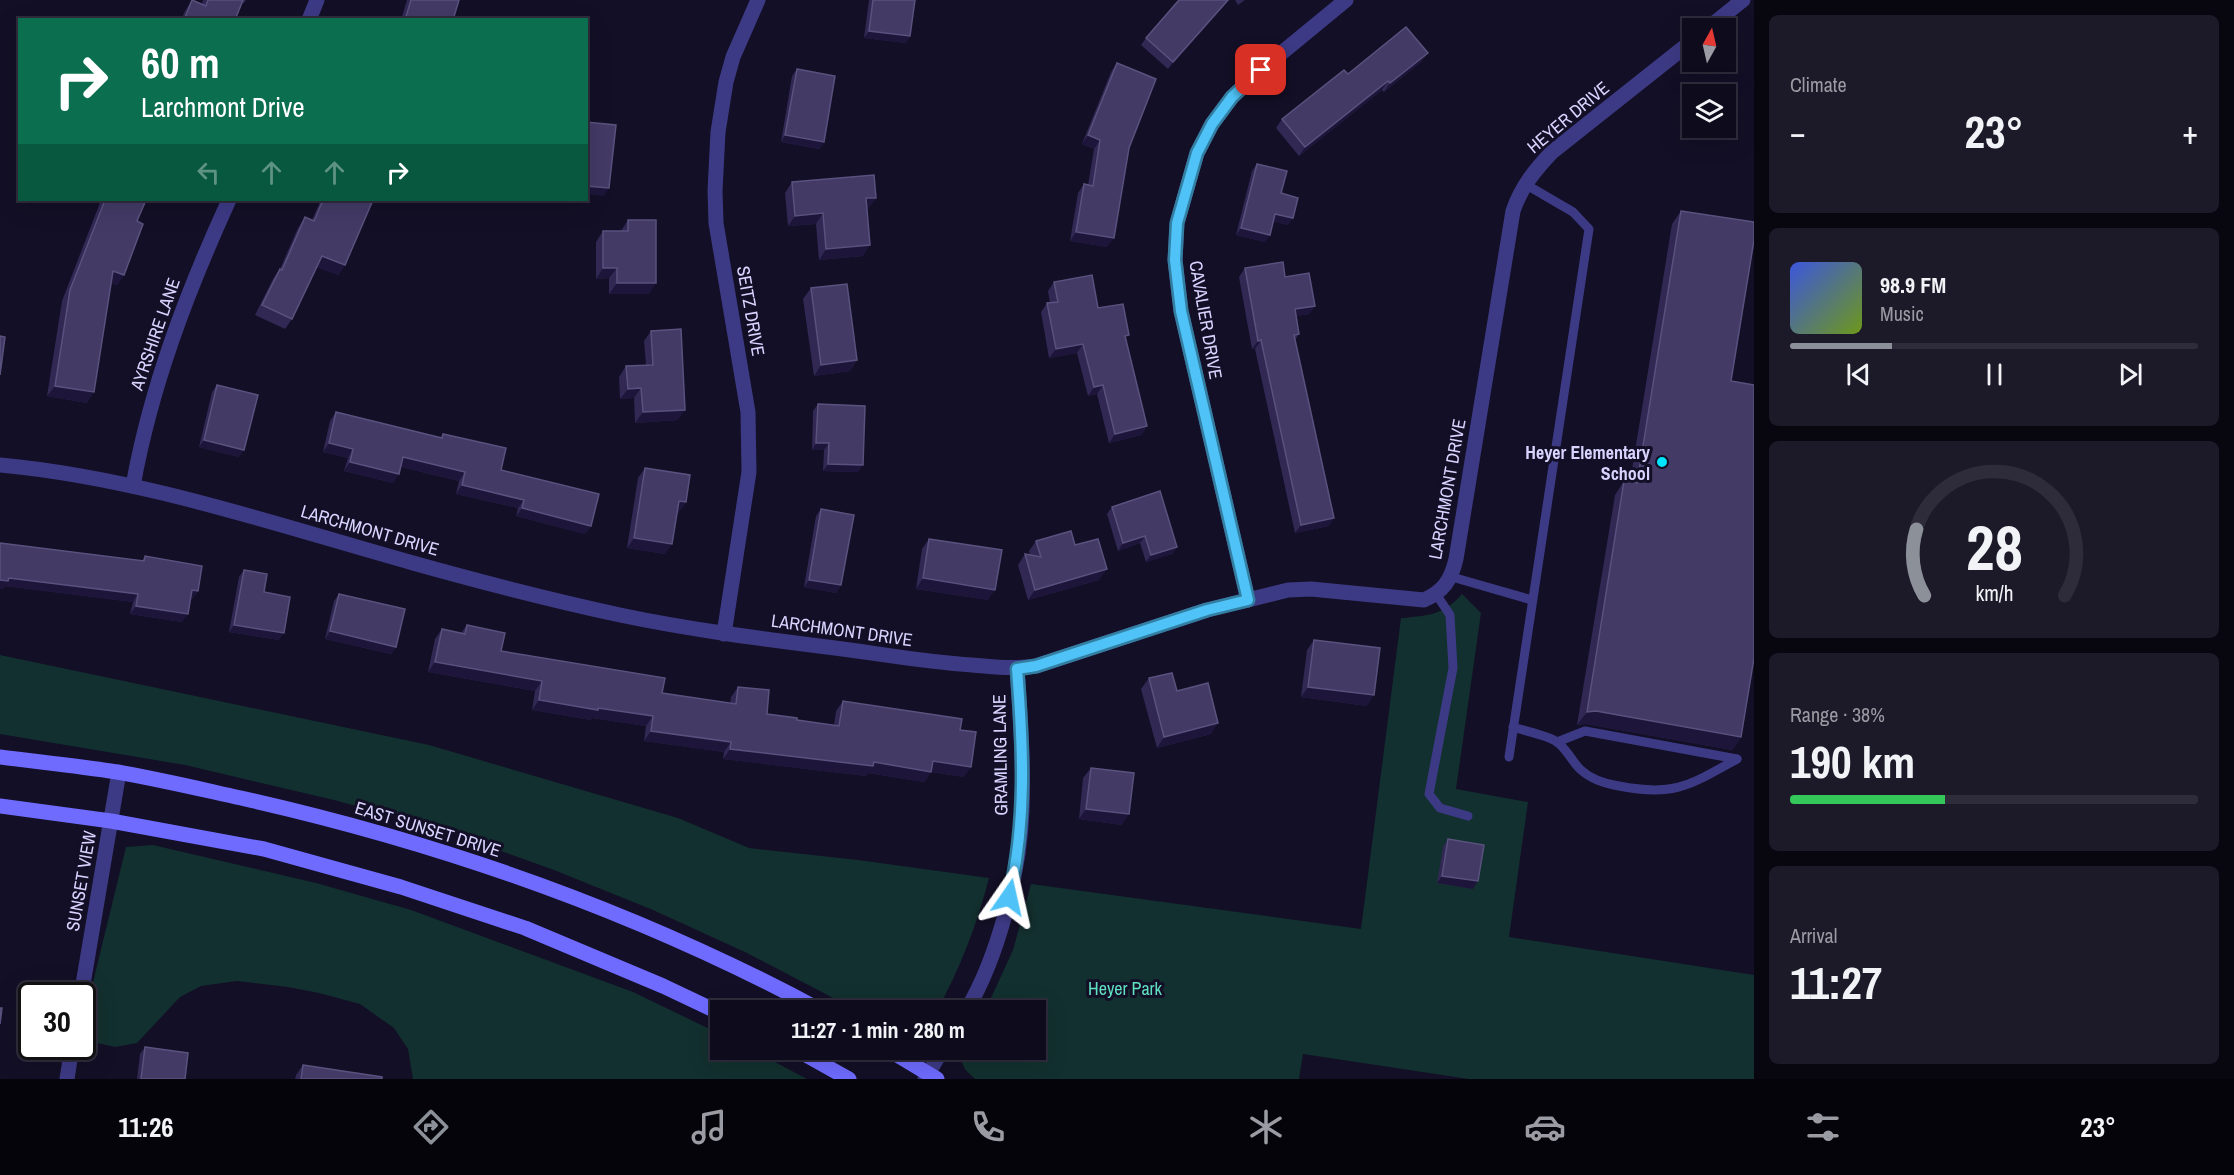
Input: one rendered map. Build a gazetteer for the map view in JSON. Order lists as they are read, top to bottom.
{
  "streets": {
    "main road": ["EAST SUNSET DRIVE"],
    "street": [
      "HEYER DRIVE",
      "SEITZ DRIVE",
      "CAVALIER DRIVE",
      "AYRSHIRE LANE",
      "LARCHMONT DRIVE",
      "GRAMLING LANE",
      "SUNSET VIEW"
    ]
  },
  "crossings": [
    ["HEYER DRIVE", "LARCHMONT DRIVE"],
    ["SEITZ DRIVE", "LARCHMONT DRIVE"],
    ["CAVALIER DRIVE", "LARCHMONT DRIVE"],
    ["AYRSHIRE LANE", "LARCHMONT DRIVE"],
    ["LARCHMONT DRIVE", "GRAMLING LANE"],
    ["EAST SUNSET DRIVE", "SUNSET VIEW"]
  ],
  "parks": ["Heyer Park"],
  "places": ["Heyer Elementary School"],
  "north": "top",
  "page": {
    "tile": [
      "Climate",
      ["Range · 38%", "190 km"],
      ["Arrival", "11:27"]
    ],
    "turn": ["60 m", "Larchmont Drive"],
    "heat": ["−", "23°", "+"],
    "song": ["98.9 FM", "Music"],
    "limit": "30",
    "trip": "11:27 · 1 min · 280 m",
    "tabs": ["11:26", "23°"],
    "gauge": ["28", "km/h"]
  }
}
